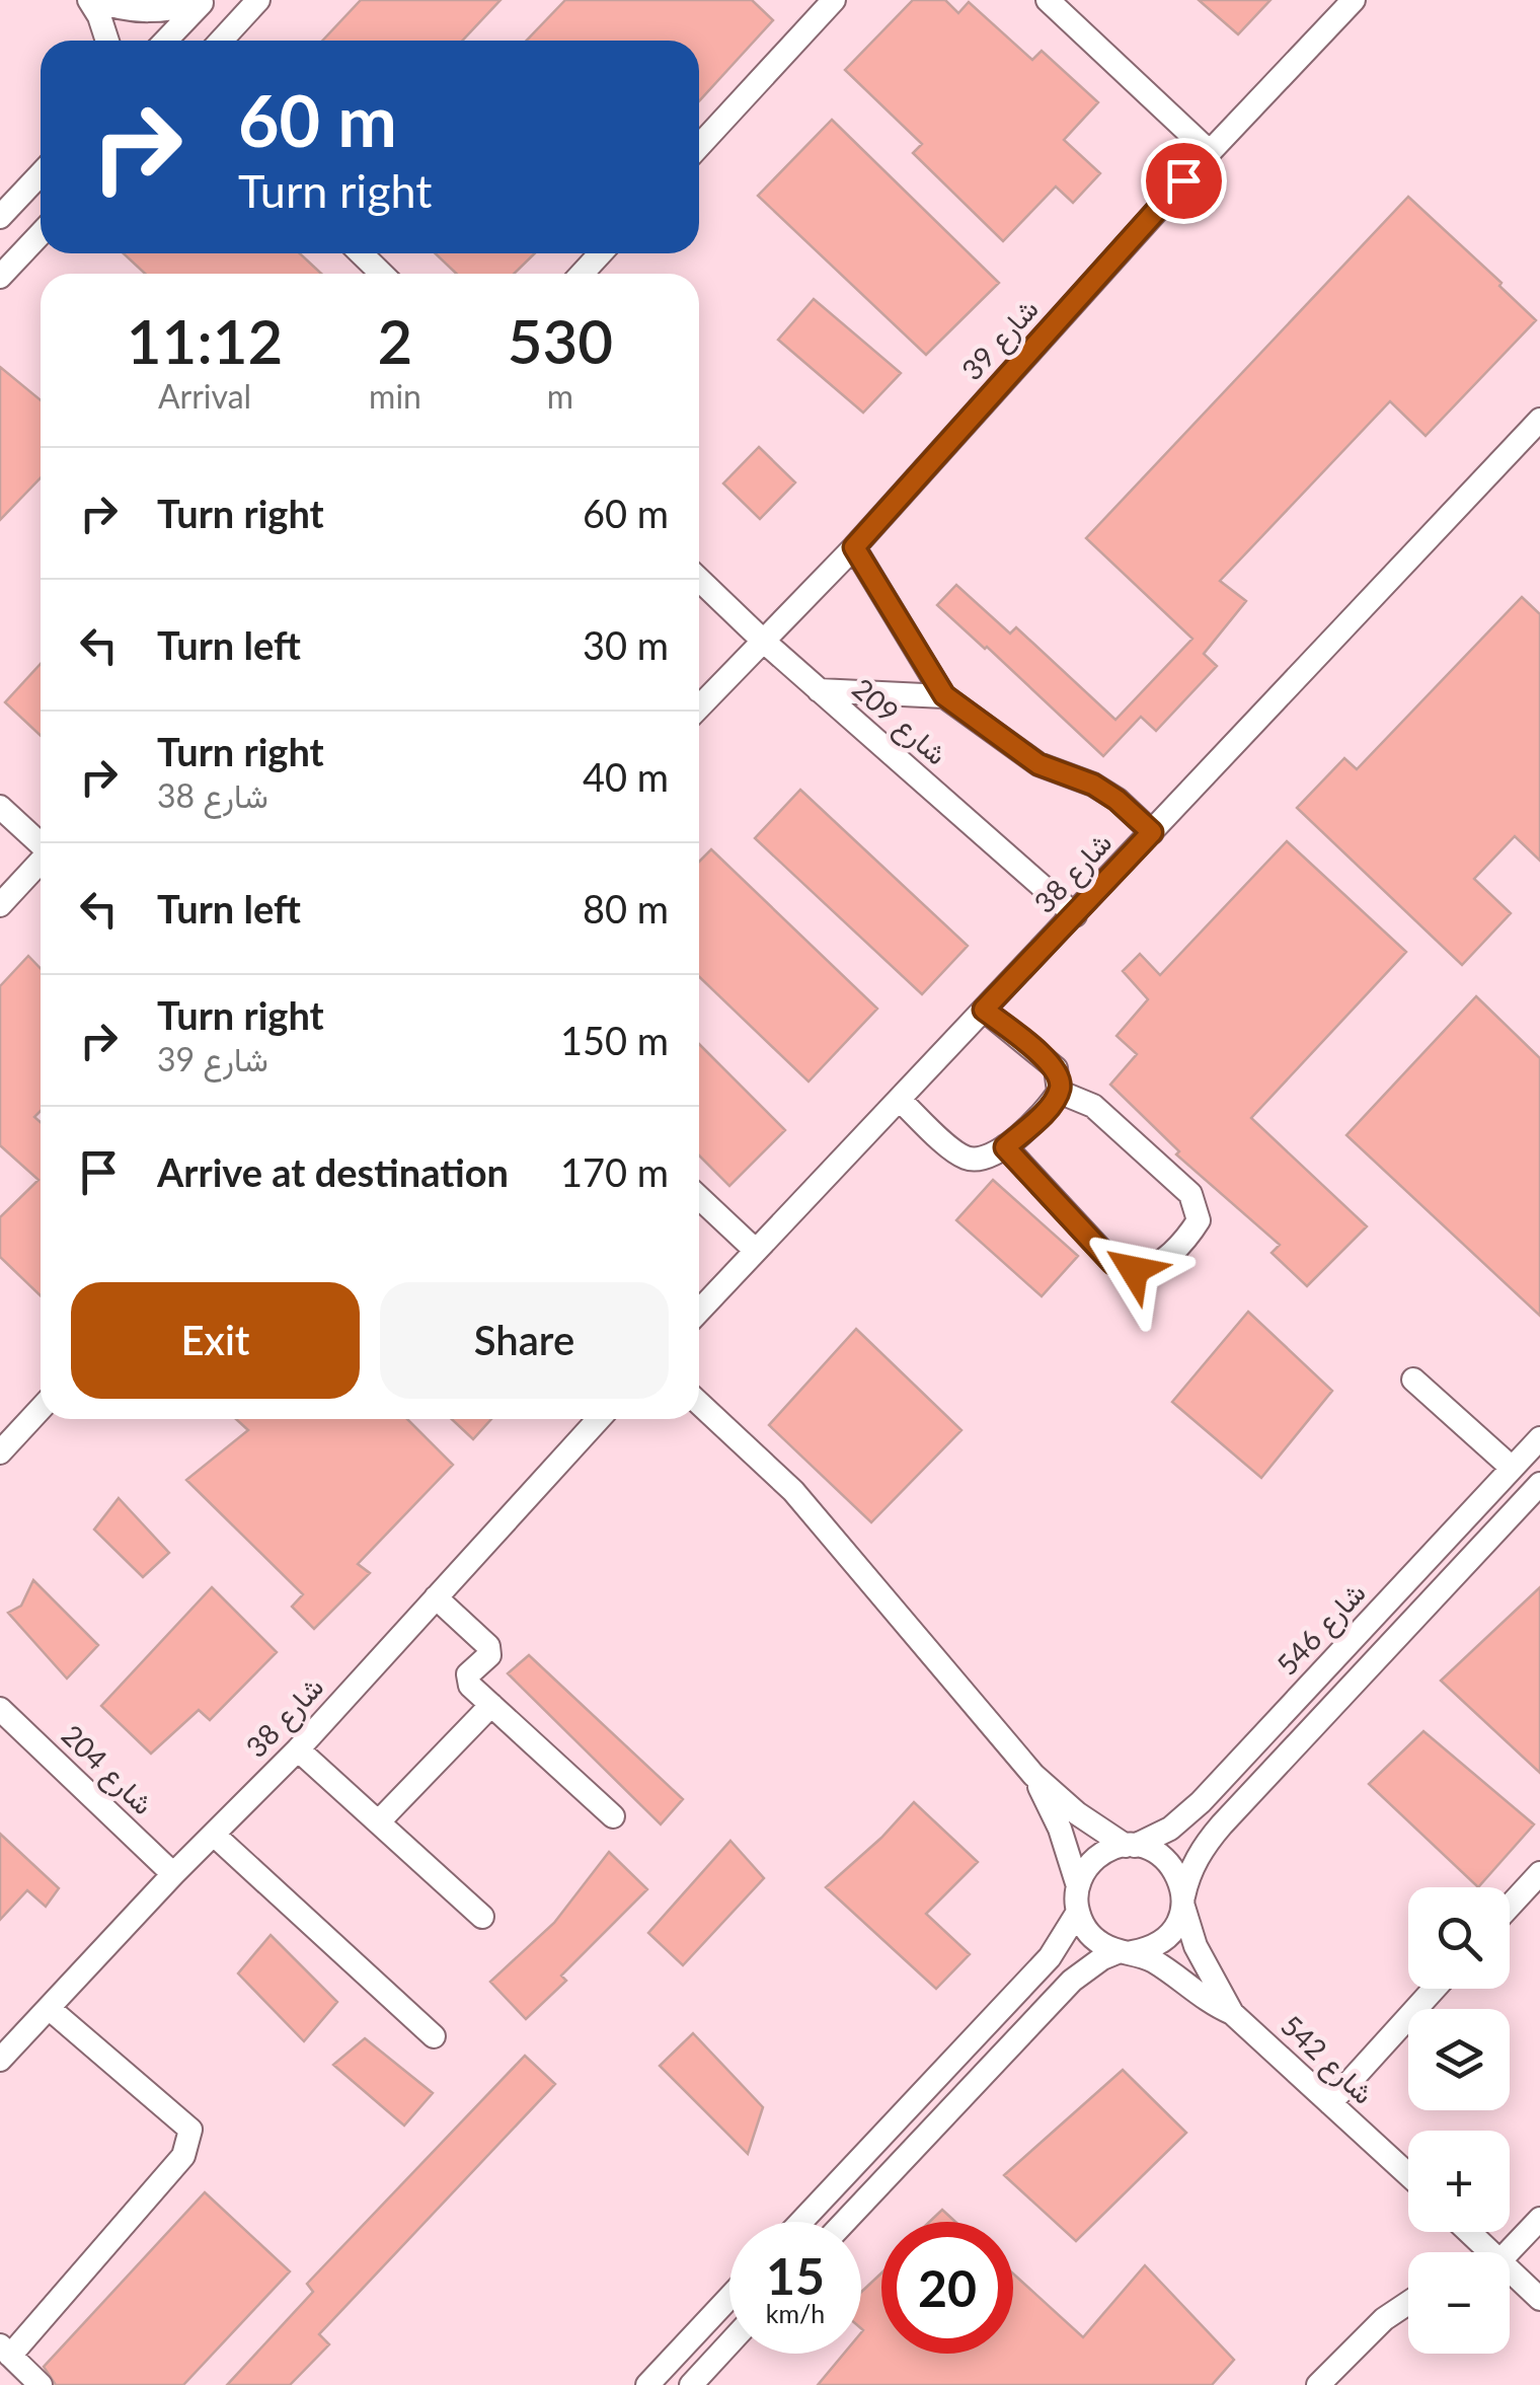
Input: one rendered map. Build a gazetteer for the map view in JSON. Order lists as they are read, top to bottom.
{
  "streets": {
    "street": [
      "شارع 39",
      "شارع 209",
      "شارع 38",
      "شارع 546",
      "شارع 204",
      "شارع 542"
    ]
  },
  "crossings": [
    ["شارع 39", "شارع 209"],
    ["شارع 209", "شارع 38"],
    ["شارع 38", "شارع 204"],
    ["شارع 546", "شارع 542"]
  ],
  "page": {
    "turn": ["60 m", "Turn right"],
    "eta": [
      "11:12",
      "Arrival",
      "2",
      "min",
      "530",
      "m"
    ],
    "list": [
      {
        "name": "Turn right",
        "value": "60 m"
      },
      {
        "name": "Turn left",
        "value": "30 m"
      },
      {
        "name": "Turn right",
        "note": "شارع 38",
        "value": "40 m"
      },
      {
        "name": "Turn left",
        "value": "80 m"
      },
      {
        "name": "Turn right",
        "note": "شارع 39",
        "value": "150 m"
      },
      {
        "name": "Arrive at destination",
        "value": "170 m"
      }
    ],
    "buttons": ["Exit", "Share"],
    "map_buttons": ["+", "−"],
    "speed": "15 km/h",
    "limit": "20"
  }
}
